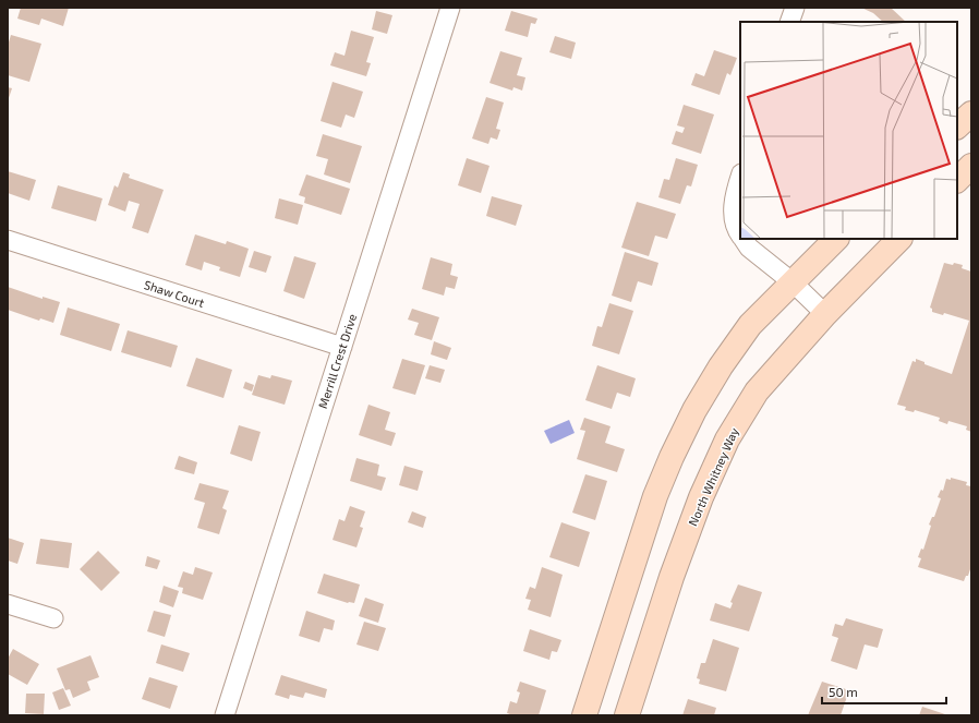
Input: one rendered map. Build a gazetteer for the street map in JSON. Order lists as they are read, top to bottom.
{
  "streets": {
    "main road": ["North Whitney Way"],
    "street": ["Shaw Court", "Merrill Crest Drive"]
  },
  "crossings": [
    ["Shaw Court", "Merrill Crest Drive"]
  ],
  "scale_bar": "50 m"
}
